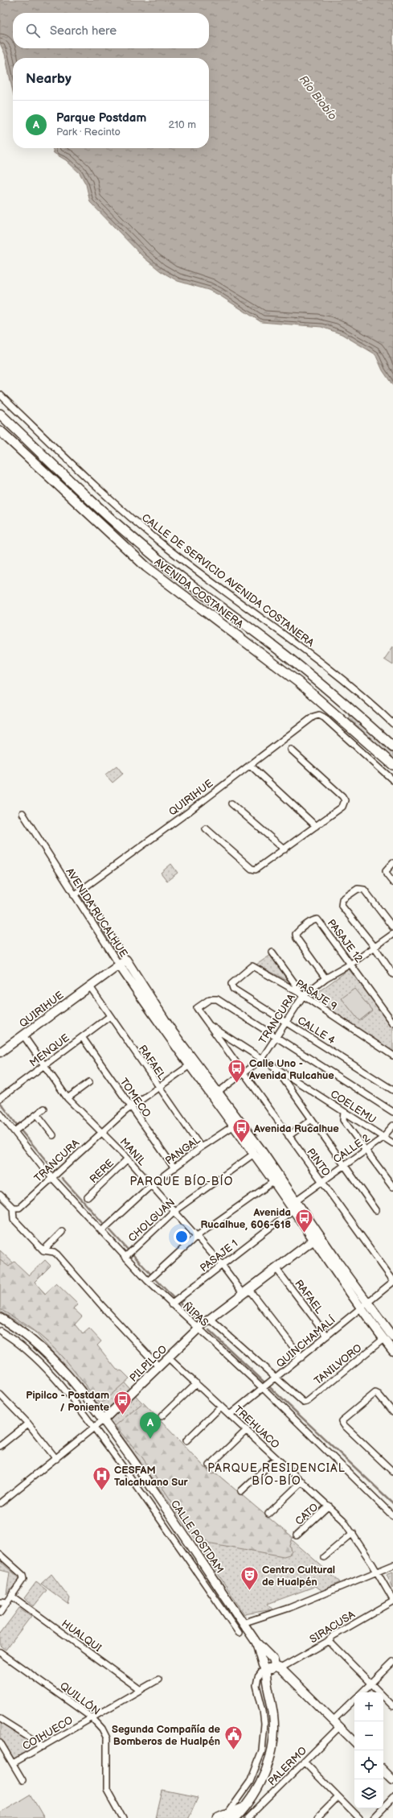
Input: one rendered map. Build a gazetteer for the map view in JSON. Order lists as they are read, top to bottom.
{
  "streets": {
    "main road": ["AVENIDA COSTANERA"],
    "street": [
      "CALLE DE SERVICIO AVENIDA COSTANERA",
      "QUIRIHUE",
      "AVENIDA RUCALHUE",
      "PASAJE 12",
      "PASAJE 9",
      "TRANCURA",
      "CALLE 4",
      "MENQUE",
      "RAFAEL",
      "TOMECO",
      "COELEMU",
      "CALLE 2",
      "PANGAL",
      "MANIL",
      "PINTO",
      "RERE",
      "CHOLGUAN",
      "PASAJE 1",
      "ÑIPAS",
      "QUINCHAMALÍ",
      "PILPILCO",
      "TANILVORO",
      "TREHUACO",
      "CATO",
      "CALLE POSTDAM",
      "SIRACUSA",
      "HUALQUI",
      "QUILLÓN",
      "COIHUECO",
      "PALERMO"
    ]
  },
  "crossings": [
    ["QUIRIHUE", "AVENIDA RUCALHUE"],
    ["QUIRIHUE", "RAFAEL"],
    ["QUIRIHUE", "MANIL"],
    ["AVENIDA RUCALHUE", "TRANCURA"],
    ["AVENIDA RUCALHUE", "CALLE 2"],
    ["AVENIDA RUCALHUE", "PANGAL"],
    ["AVENIDA RUCALHUE", "CHOLGUAN"],
    ["AVENIDA RUCALHUE", "PASAJE 1"],
    ["AVENIDA RUCALHUE", "QUINCHAMALÍ"],
    ["AVENIDA RUCALHUE", "PILPILCO"],
    ["AVENIDA RUCALHUE", "TANILVORO"],
    ["PASAJE 12", "TRANCURA"],
    ["PASAJE 9", "TRANCURA"],
    ["PASAJE 9", "CALLE 4"],
    ["TRANCURA", "CALLE 4"],
    ["TRANCURA", "RAFAEL"],
    ["TRANCURA", "TOMECO"],
    ["TRANCURA", "COELEMU"],
    ["TRANCURA", "MANIL"],
    ["TRANCURA", "PINTO"],
    ["TRANCURA", "ÑIPAS"],
    ["MENQUE", "RAFAEL"],
    ["MENQUE", "TOMECO"],
    ["MENQUE", "MANIL"],
    ["RAFAEL", "PANGAL"],
    ["RAFAEL", "QUINCHAMALÍ"],
    ["RAFAEL", "PILPILCO"],
    ["TOMECO", "PANGAL"],
    ["COELEMU", "CALLE 2"],
    ["COELEMU", "PINTO"],
    ["CALLE 2", "PINTO"],
    ["PANGAL", "MANIL"],
    ["PANGAL", "ÑIPAS"],
    ["MANIL", "RERE"],
    ["MANIL", "CHOLGUAN"],
    ["MANIL", "PASAJE 1"],
    ["MANIL", "QUINCHAMALÍ"],
    ["MANIL", "PILPILCO"],
    ["PINTO", "QUINCHAMALÍ"],
    ["CHOLGUAN", "ÑIPAS"],
    ["PASAJE 1", "ÑIPAS"],
    ["ÑIPAS", "QUINCHAMALÍ"],
    ["ÑIPAS", "PILPILCO"],
    ["ÑIPAS", "TANILVORO"],
    ["QUINCHAMALÍ", "TREHUACO"],
    ["PILPILCO", "TREHUACO"],
    ["PILPILCO", "CALLE POSTDAM"],
    ["TREHUACO", "CATO"],
    ["TREHUACO", "SIRACUSA"],
    ["HUALQUI", "COIHUECO"],
    ["QUILLÓN", "COIHUECO"]
  ],
  "districts": ["PARQUE BÍO-BÍO", "PARQUE RESIDENCIAL BÍO-BÍO"],
  "water": ["Río Biobío"],
  "places": {
    "bus stop": [
      "Calle Uno - Avenida Rulcahue",
      "Avenida Rucalhue",
      "Avenida Rucalhue, 606-618",
      "Pipilco - Postdam / Poniente"
    ],
    "hospital": ["CESFAM Talcahuano Sur"],
    "theatre": ["Centro Cultural de Hualpén"],
    "public building": ["Segunda Compañía de Bomberos de Hualpén"]
  },
  "page": {
    "search": "Search here",
    "heading": "Nearby",
    "list": [
      {
        "mark": "A",
        "name": "Parque Postdam",
        "note": "Park · Recinto",
        "value": "210 m"
      }
    ],
    "pins": "A",
    "map_buttons": ["+", "−"]
  }
}
